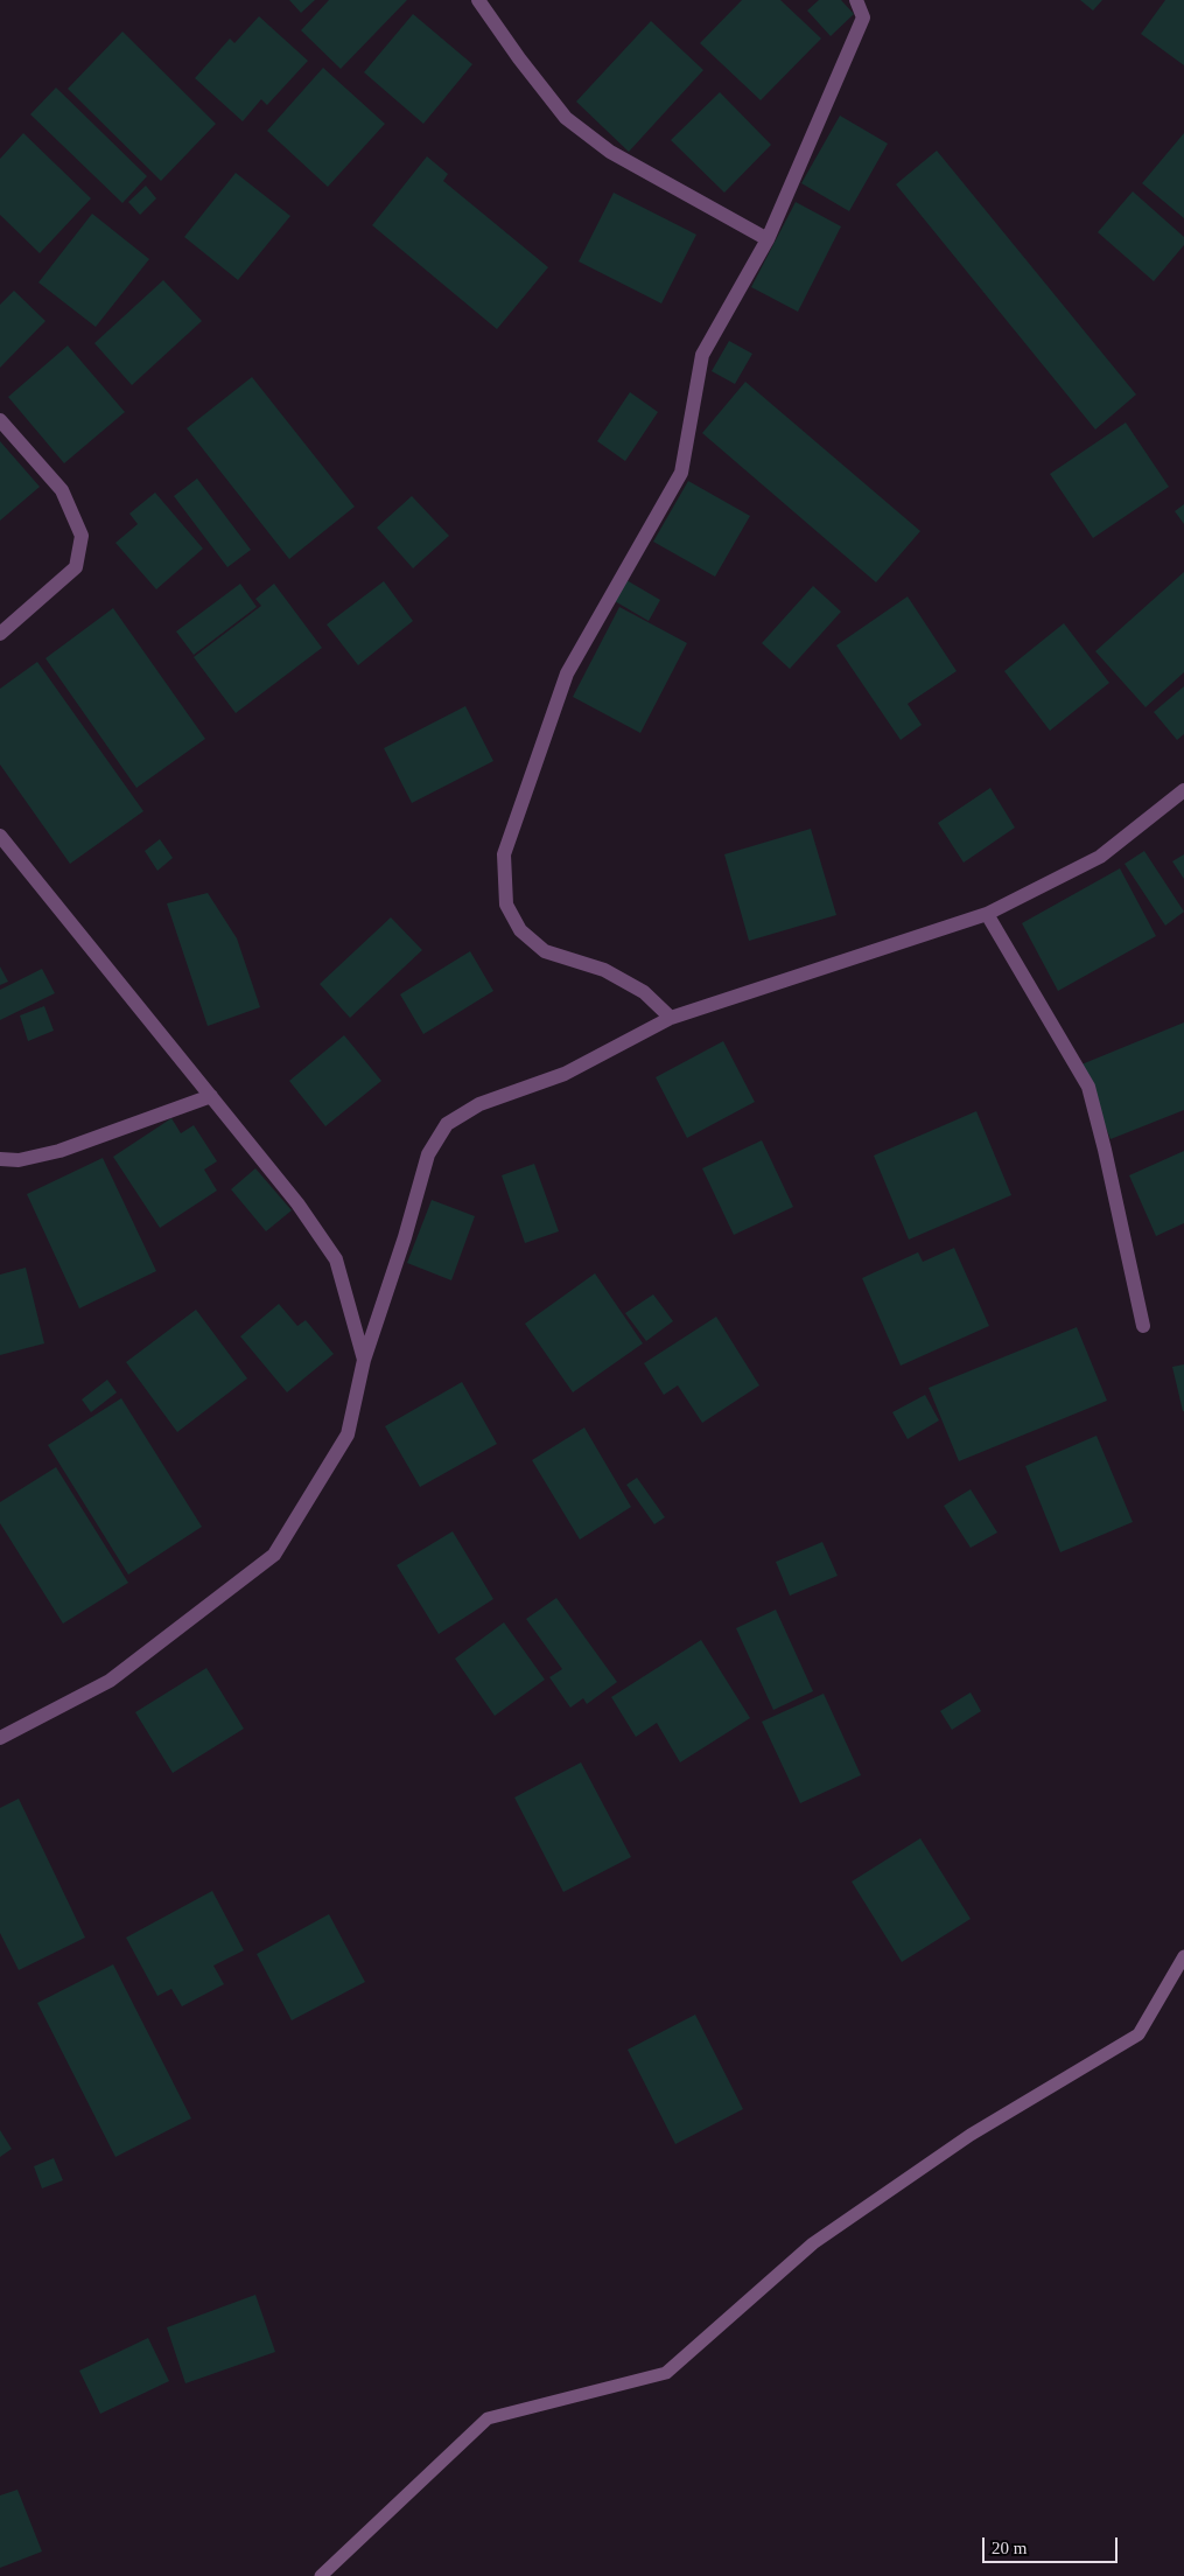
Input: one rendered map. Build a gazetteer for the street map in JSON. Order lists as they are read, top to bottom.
{
  "scale_bar": "20 m"
}
